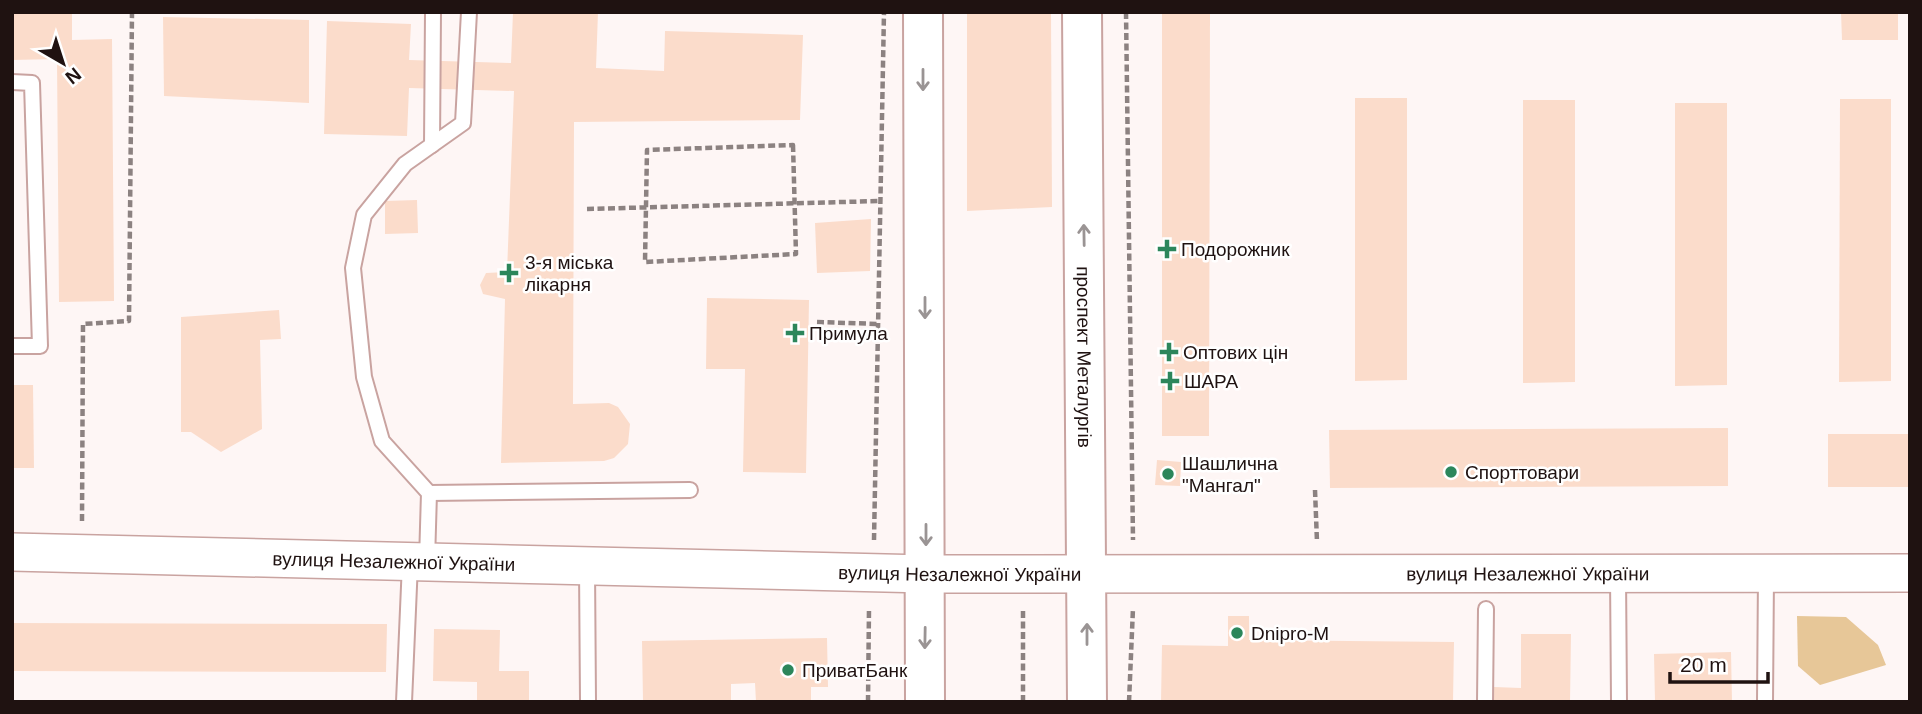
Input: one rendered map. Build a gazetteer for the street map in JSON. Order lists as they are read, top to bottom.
{
  "streets": {
    "main road": ["проспект Металургів"],
    "street": ["вулиця Незалежної України"]
  },
  "crossings": [
    ["проспект Металургів", "вулиця Незалежної України"]
  ],
  "places": {
    "health": [
      "Подорожник",
      "3-я міська лікарня",
      "Примула",
      "Оптових цін",
      "ШАРА"
    ],
    "other": [
      "Спорттовари",
      "Шашлична \"Мангал\"",
      "Dnipro-M",
      "ПриватБанк"
    ]
  },
  "scale_bar": "20 m",
  "north": "bottom right"
}
